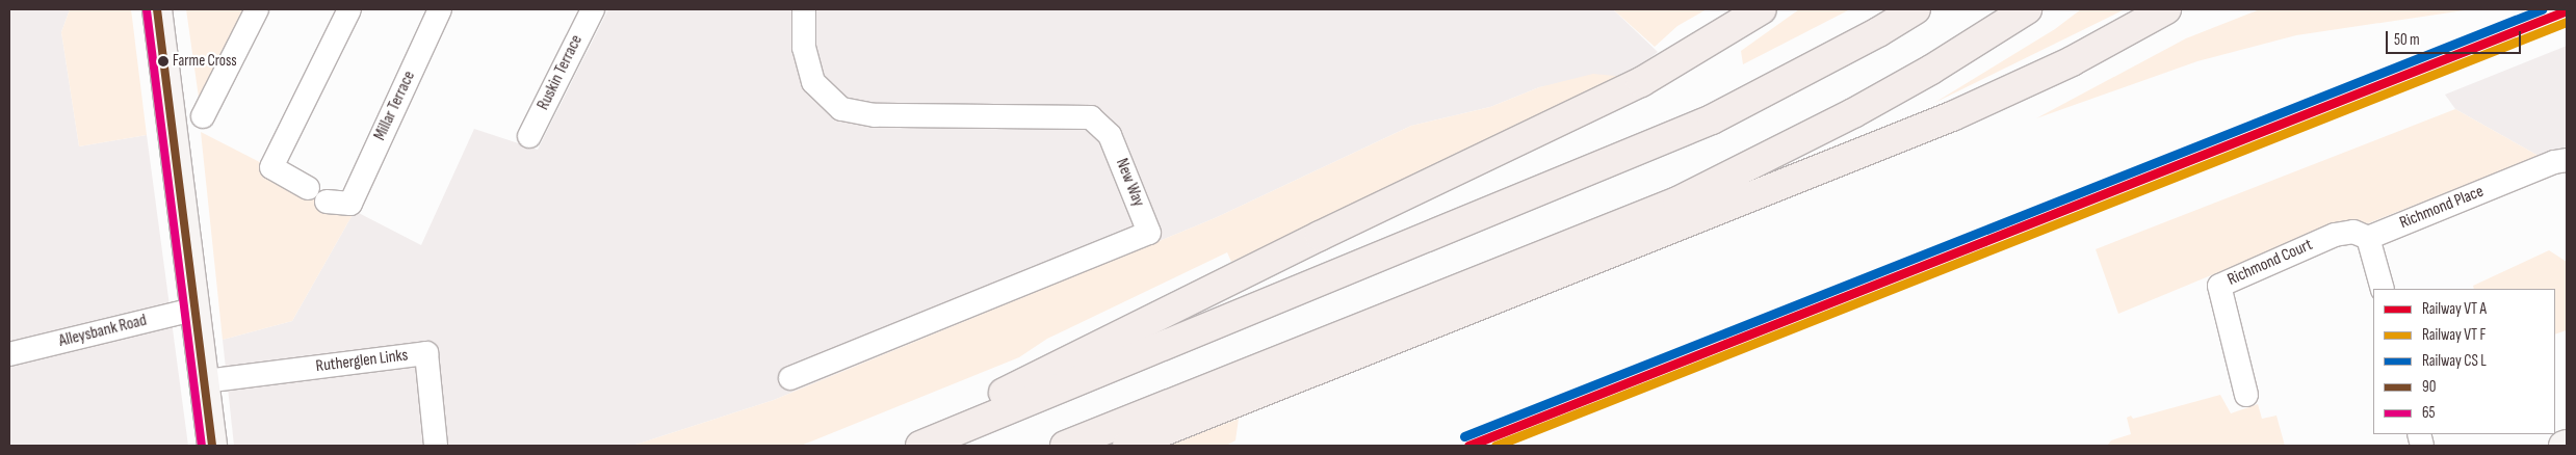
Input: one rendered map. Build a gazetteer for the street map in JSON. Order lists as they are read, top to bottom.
{
  "streets": {
    "street": [
      "Ruskin Terrace",
      "Millar Terrace",
      "New Way",
      "Richmond Place",
      "Richmond Court",
      "Alleysbank Road",
      "Rutherglen Links"
    ]
  },
  "crossings": [
    ["Richmond Place", "Richmond Court"]
  ],
  "places": ["Farme Cross"],
  "lines": ["transit line 90", "transit line 65"],
  "legend": [
    "Railway VT A",
    "Railway VT F",
    "Railway CS L",
    "90",
    "65"
  ],
  "scale_bar": "50 m"
}
